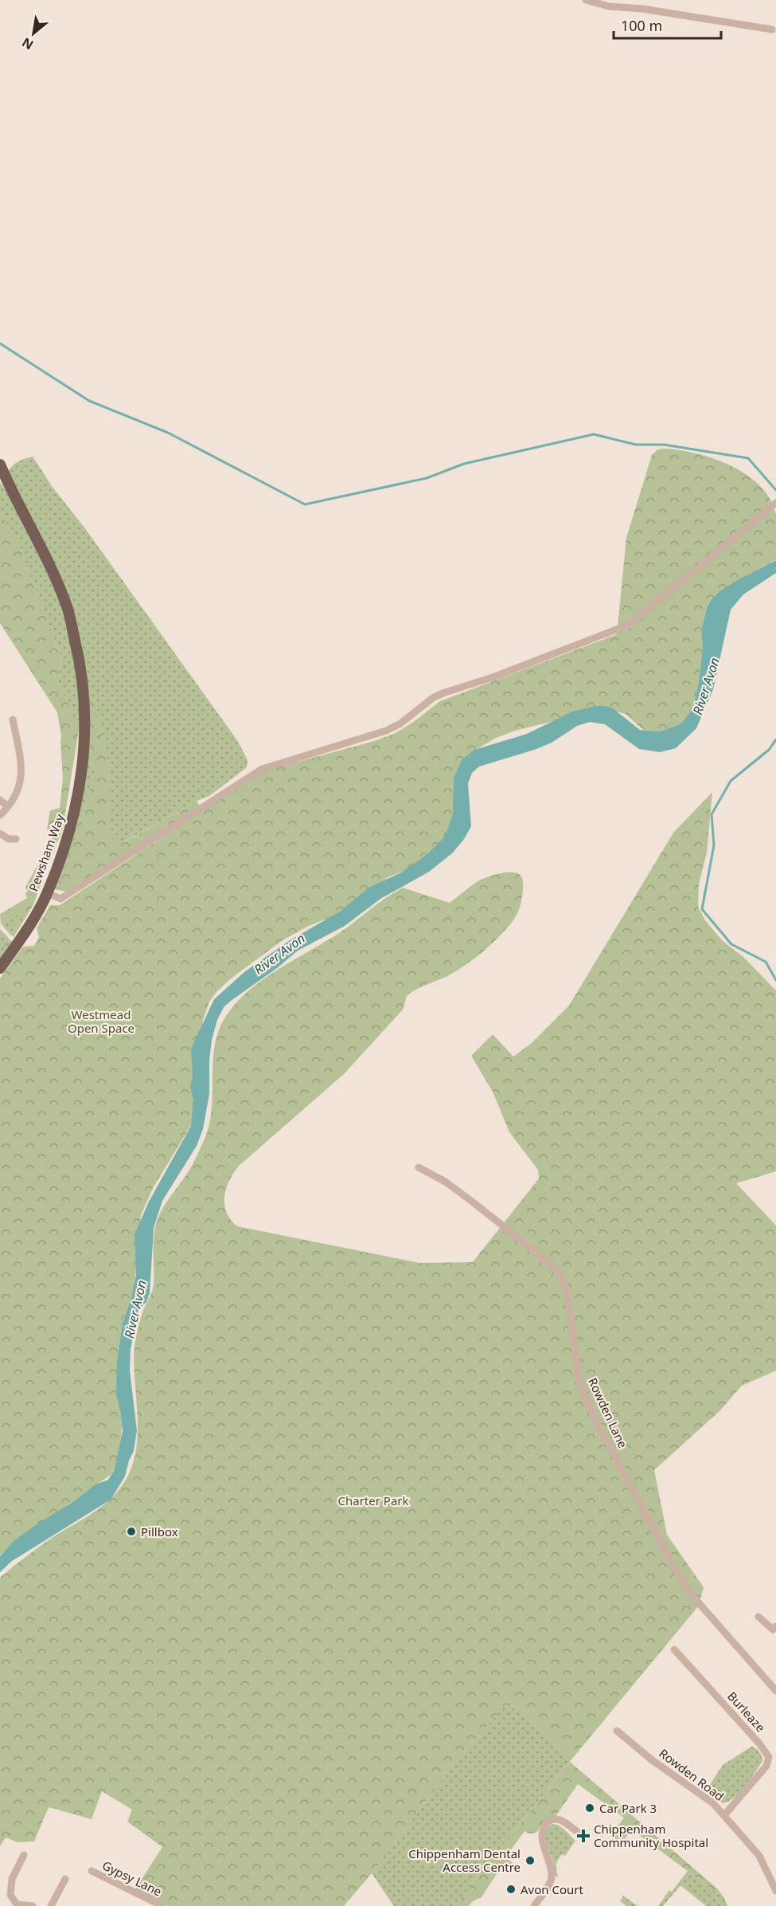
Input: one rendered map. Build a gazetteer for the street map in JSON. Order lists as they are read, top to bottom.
{
  "streets": {
    "main road": ["Pewsham Way"],
    "street": [
      "Rowden Lane",
      "Burleaze",
      "Rowden Road",
      "Gypsy Lane"
    ]
  },
  "crossings": [
    ["Burleaze", "Rowden Road"]
  ],
  "water": ["River Avon"],
  "parks": ["Westmead Open Space", "Charter Park"],
  "places": {
    "other": [
      "Pillbox",
      "Car Park 3",
      "Chippenham Dental Access Centre",
      "Avon Court"
    ],
    "health": ["Chippenham Community Hospital"]
  },
  "scale_bar": "100 m",
  "north": "bottom left"
}
